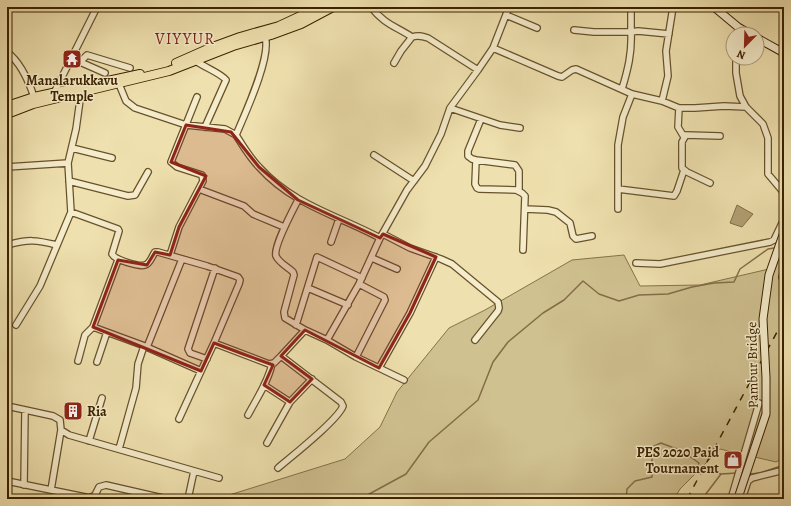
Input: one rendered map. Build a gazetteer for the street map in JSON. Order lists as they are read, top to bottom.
{
  "streets": {
    "main road": ["Pambur Bridge"]
  },
  "districts": ["VIYYUR"],
  "places": {
    "temple": ["Manalarukkavu Temple"],
    "building": ["Ria"],
    "shop": ["PES 2020 Paid Tournament"]
  },
  "north": "bottom left"
}
